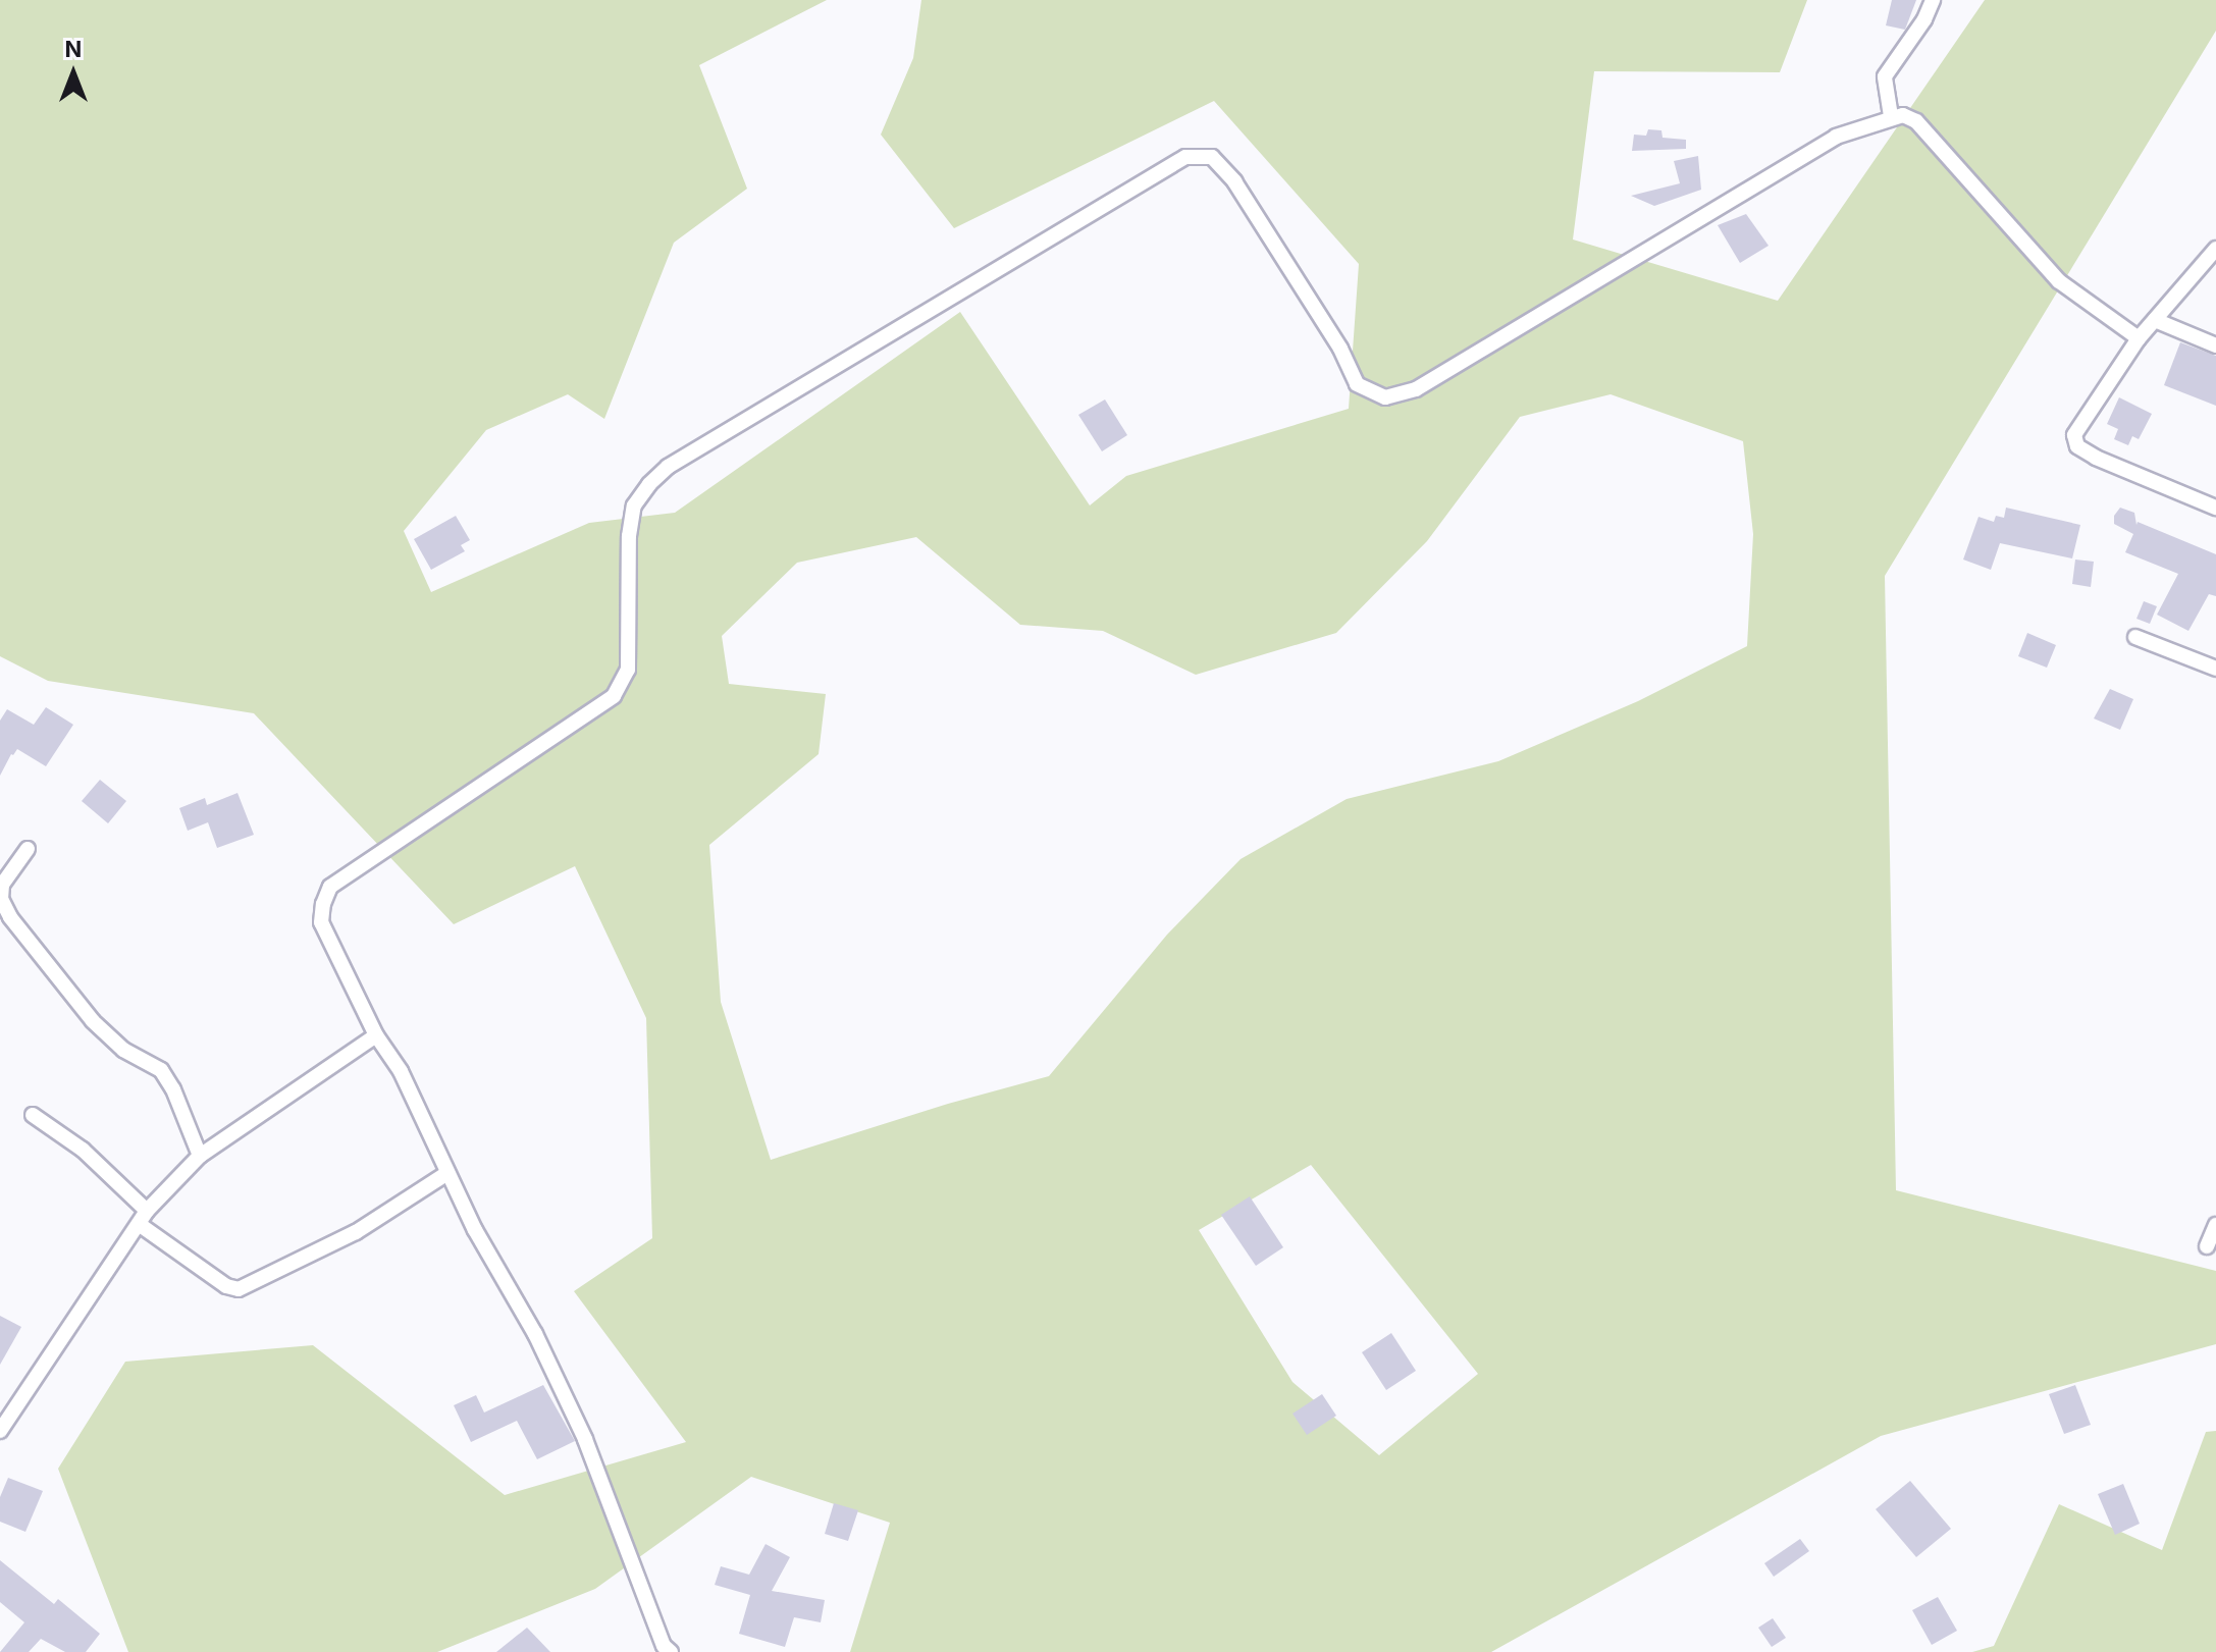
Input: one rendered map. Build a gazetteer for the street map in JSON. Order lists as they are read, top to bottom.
{
  "north": "top"
}
